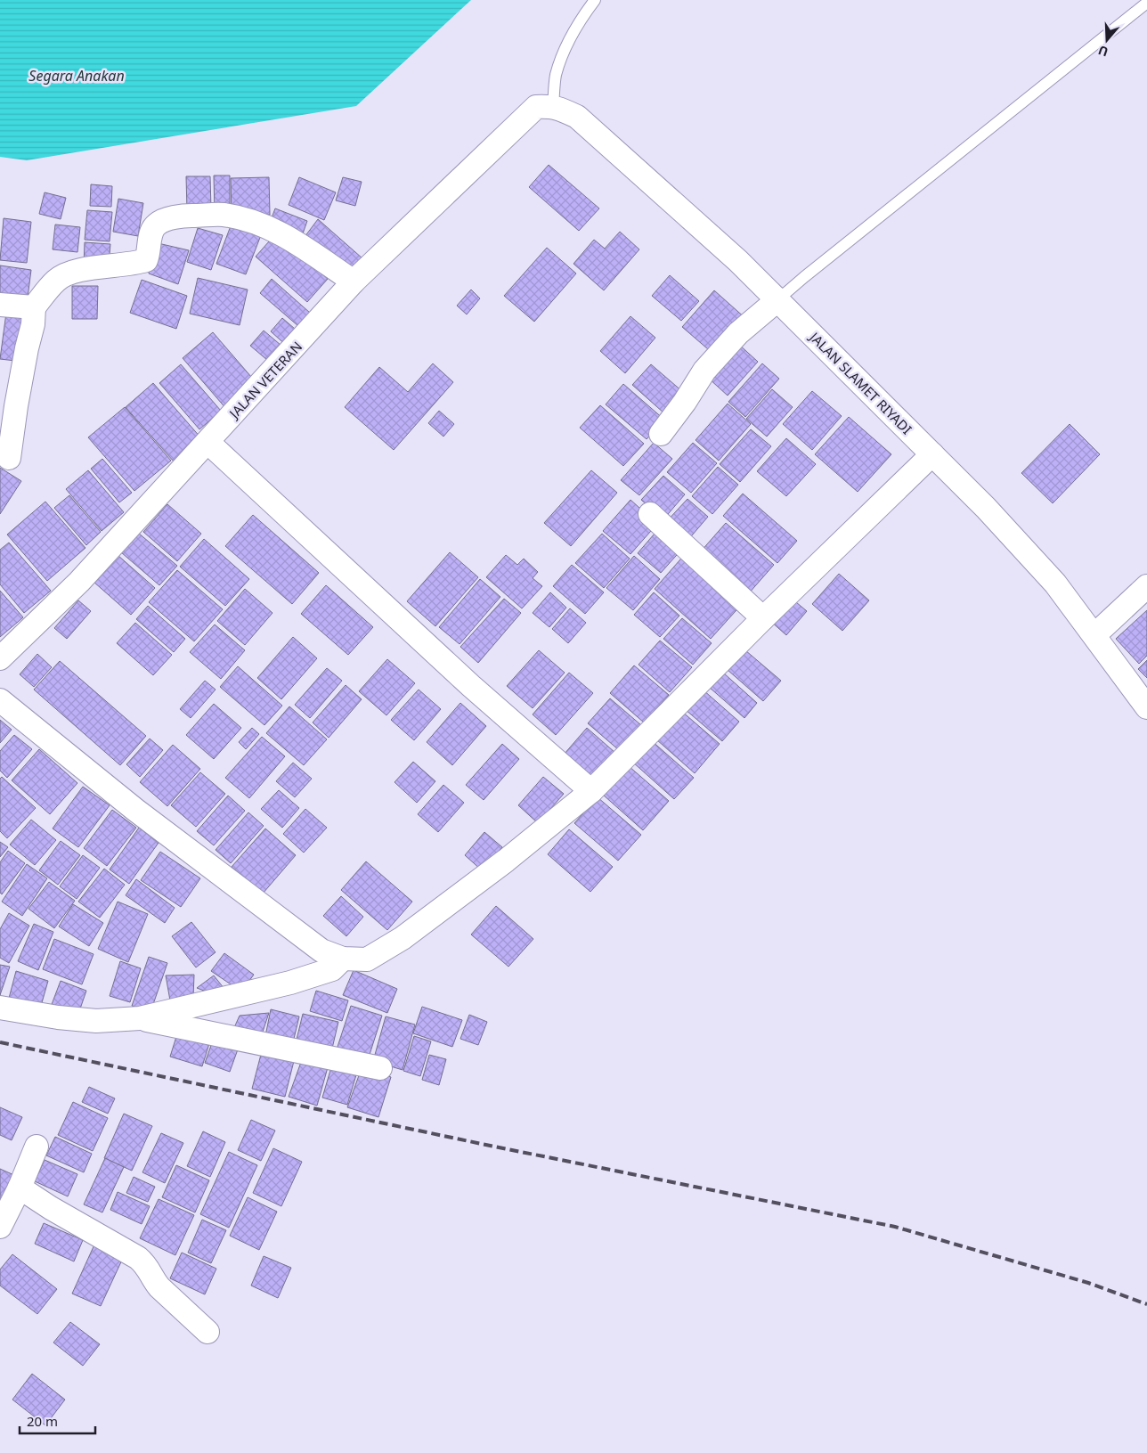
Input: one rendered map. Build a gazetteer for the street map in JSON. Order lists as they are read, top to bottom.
{
  "streets": {
    "street": ["JALAN VETERAN", "JALAN SLAMET RIYADI"]
  },
  "crossings": [
    ["JALAN VETERAN", "JALAN SLAMET RIYADI"]
  ],
  "water": ["Segara Anakan"],
  "scale_bar": "20 m",
  "north": "bottom"
}
